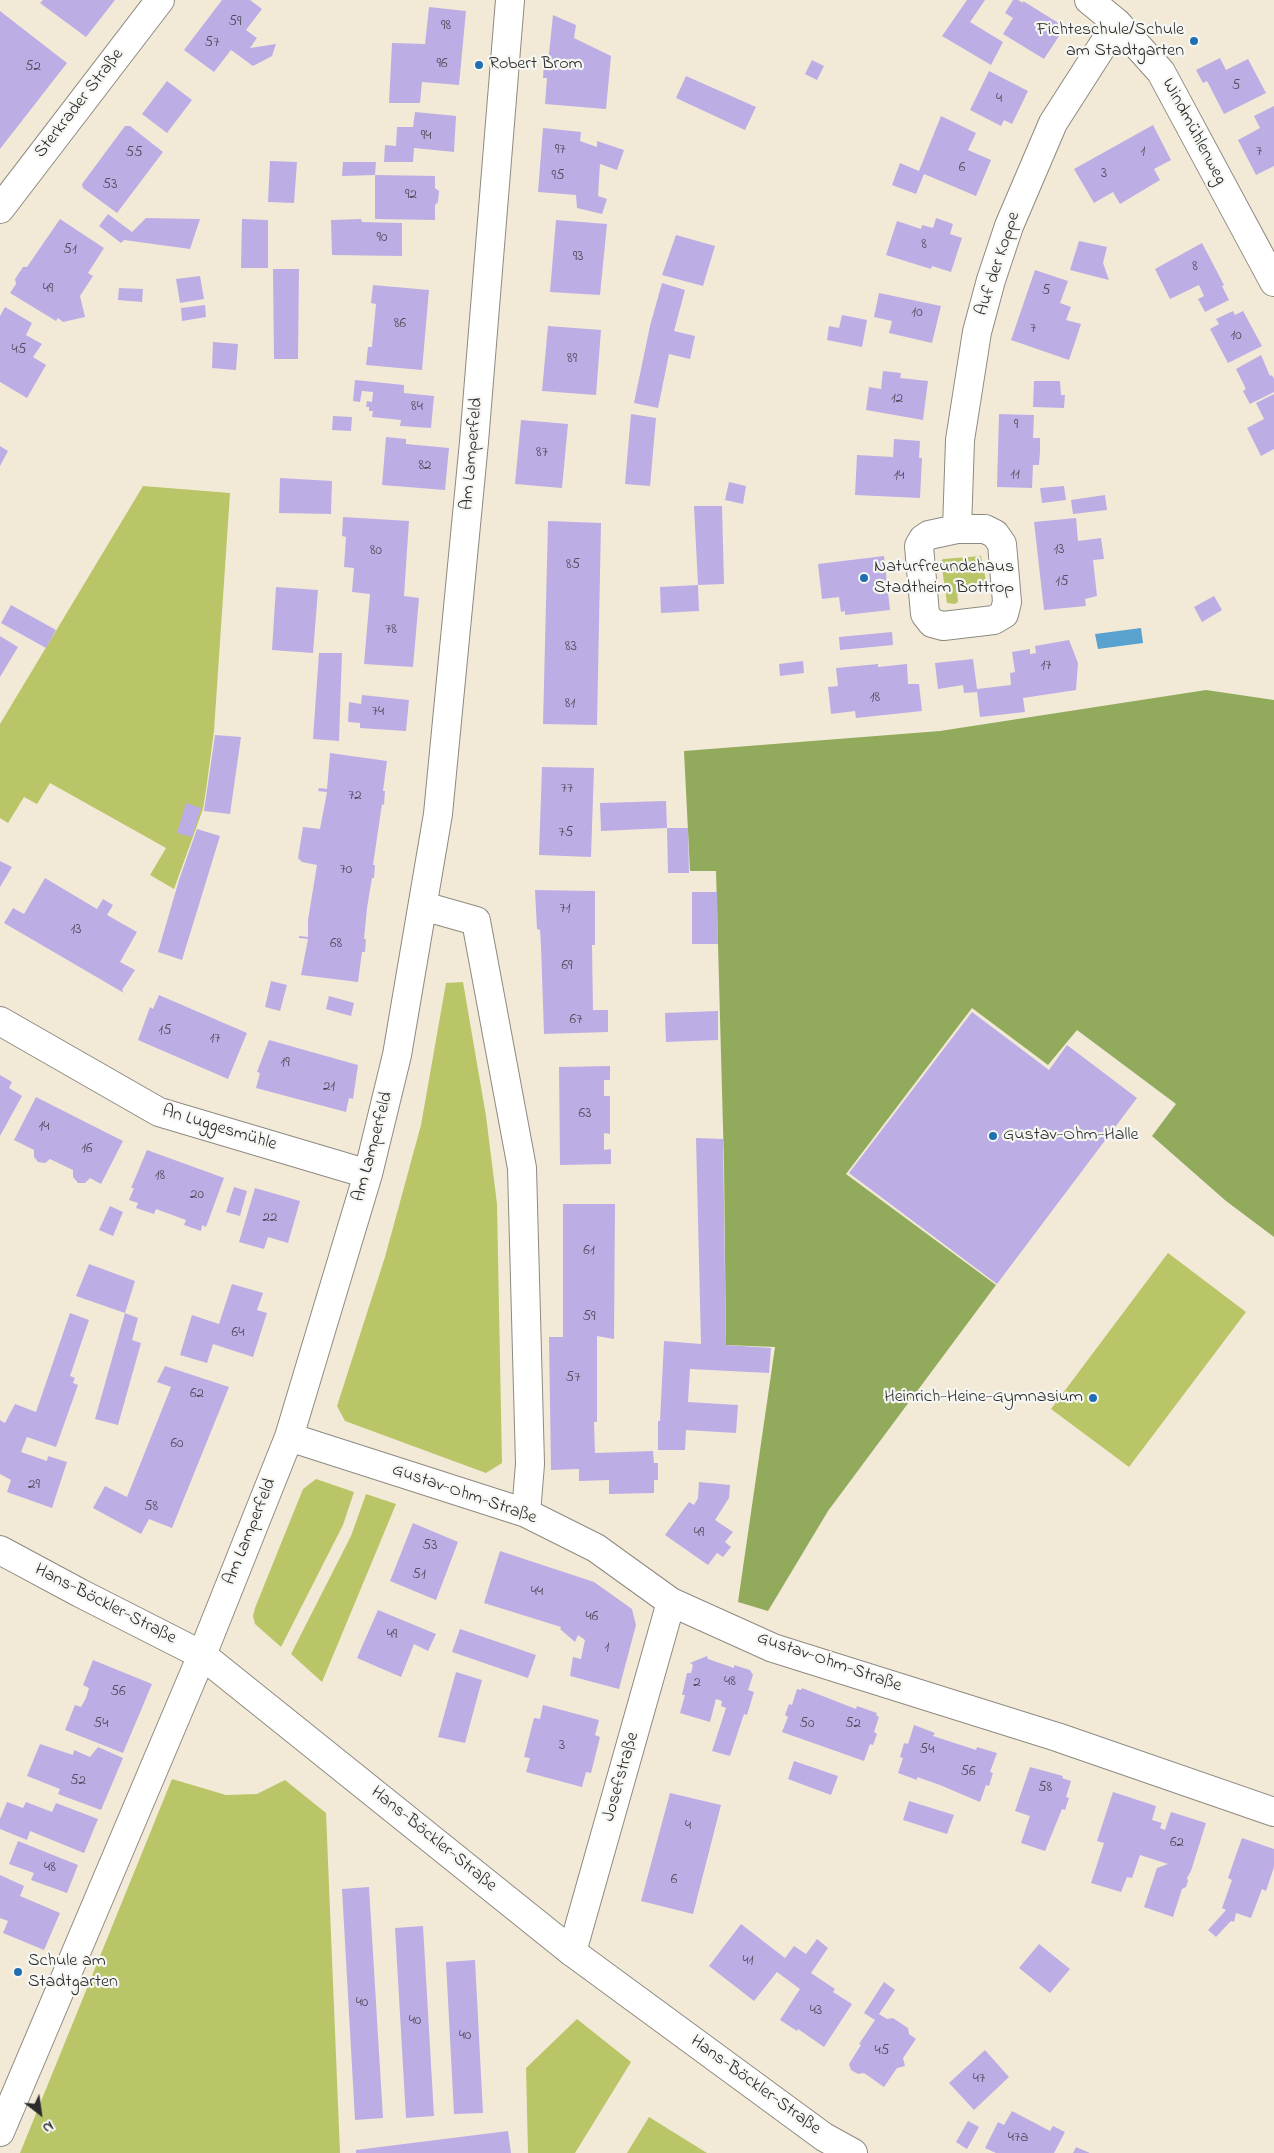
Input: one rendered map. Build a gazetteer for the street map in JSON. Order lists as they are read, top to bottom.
{
  "streets": {
    "street": [
      "Sterkrader Straße",
      "Windmühlenweg",
      "Auf der Koppe",
      "Am Lamperfeld",
      "An Luggesmühle",
      "Gustav-Ohm-Straße",
      "Hans-Böckler-Straße",
      "Josefstraße"
    ]
  },
  "crossings": [
    ["Windmühlenweg", "Auf der Koppe"],
    ["Am Lamperfeld", "An Luggesmühle"],
    ["Am Lamperfeld", "Gustav-Ohm-Straße"],
    ["Am Lamperfeld", "Hans-Böckler-Straße"],
    ["Gustav-Ohm-Straße", "Josefstraße"],
    ["Hans-Böckler-Straße", "Josefstraße"]
  ],
  "places": [
    "Fichteschule/Schule am Stadtgarten",
    "Robert Brom",
    "Naturfreundehaus Stadtheim Bottrop",
    "Gustav-Ohm-Halle",
    "Heinrich-Heine-Gymnasium",
    "Schule am Stadtgarten"
  ],
  "house_numbers": [
    "59",
    "98",
    "57",
    "96",
    "52",
    "5",
    "4",
    "94",
    "97",
    "1",
    "7",
    "55",
    "6",
    "3",
    "95",
    "53",
    "92",
    "90",
    "8",
    "51",
    "93",
    "8",
    "49",
    "5",
    "10",
    "86",
    "7",
    "10",
    "45",
    "89",
    "12",
    "84",
    "9",
    "87",
    "82",
    "11",
    "14",
    "13",
    "80",
    "85",
    "15",
    "78",
    "83",
    "17",
    "18",
    "81",
    "74",
    "77",
    "72",
    "75",
    "70",
    "71",
    "13",
    "68",
    "69",
    "67",
    "15",
    "17",
    "19",
    "21",
    "63",
    "14",
    "16",
    "18",
    "20",
    "22",
    "61",
    "59",
    "64",
    "57",
    "62",
    "60",
    "29",
    "58",
    "49",
    "53",
    "51",
    "44",
    "46",
    "49",
    "1",
    "48",
    "2",
    "56",
    "54",
    "50",
    "52",
    "3",
    "54",
    "56",
    "52",
    "58",
    "4",
    "62",
    "48",
    "6",
    "41",
    "40",
    "43",
    "40",
    "40",
    "45",
    "47",
    "47a"
  ],
  "north": "bottom right"
}
